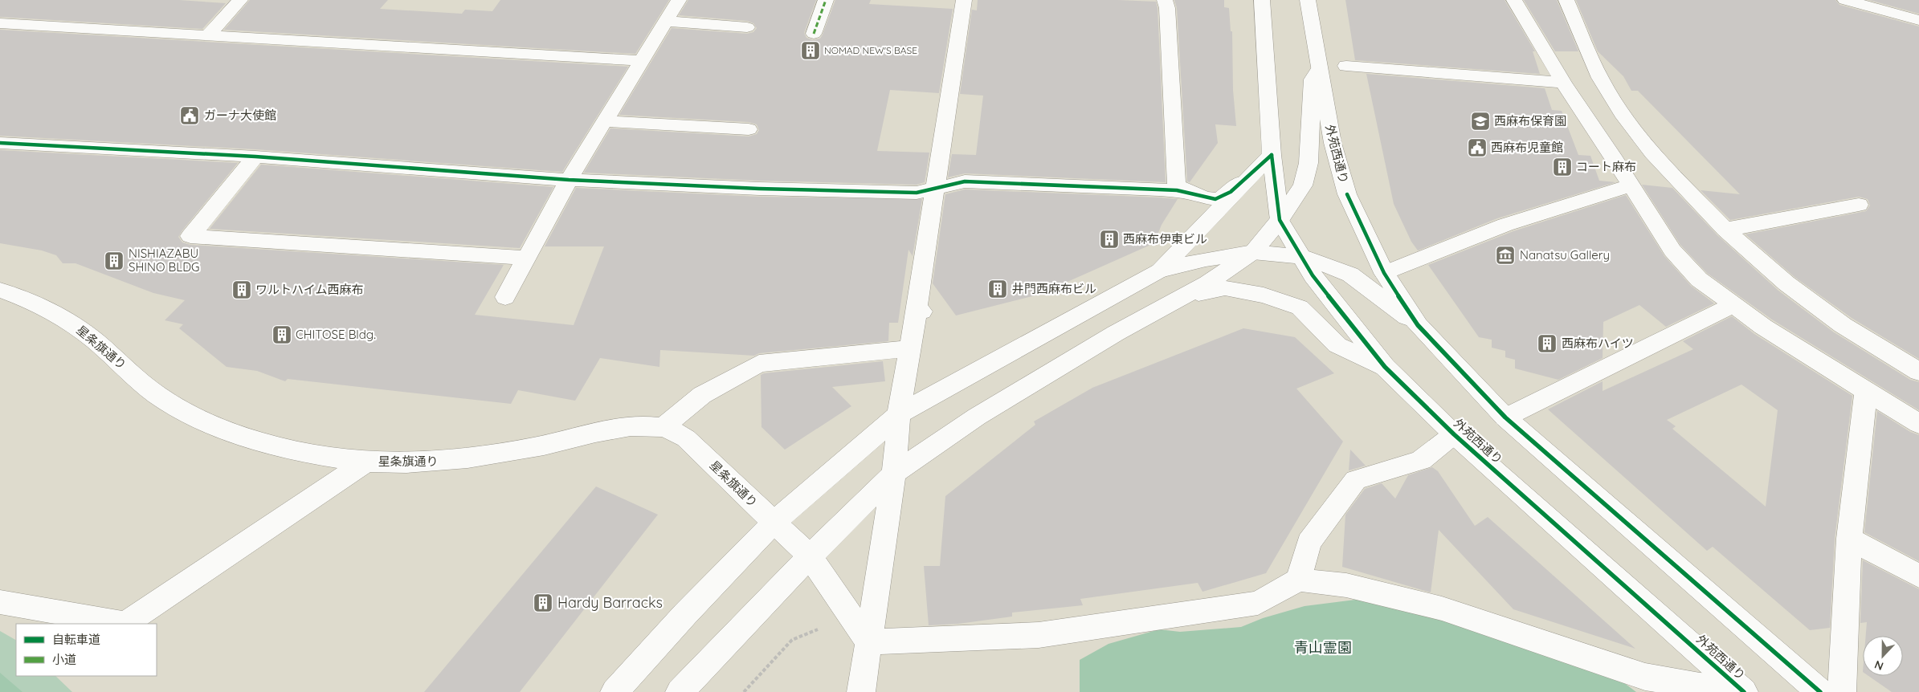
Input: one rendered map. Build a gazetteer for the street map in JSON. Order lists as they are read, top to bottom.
{
  "streets": {
    "street": ["外苑西通り", "星条旗通り"]
  },
  "parks": ["青山霊園"],
  "places": {
    "building": [
      "NOMAD NEW'S BASE",
      "コート麻布",
      "西麻布伊東ビル",
      "NISHIAZABU SHINO BLDG",
      "井門西麻布ビル",
      "ワルトハイム西麻布",
      "CHITOSE Bldg.",
      "西麻布ハイツ",
      "Hardy Barracks"
    ],
    "public building": ["ガーナ大使館", "西麻布児童館"],
    "school or university": ["西麻布保育園"],
    "museum": ["Nanatsu Gallery"]
  },
  "legend": ["自転車道", "小道"],
  "north": "bottom"
}
